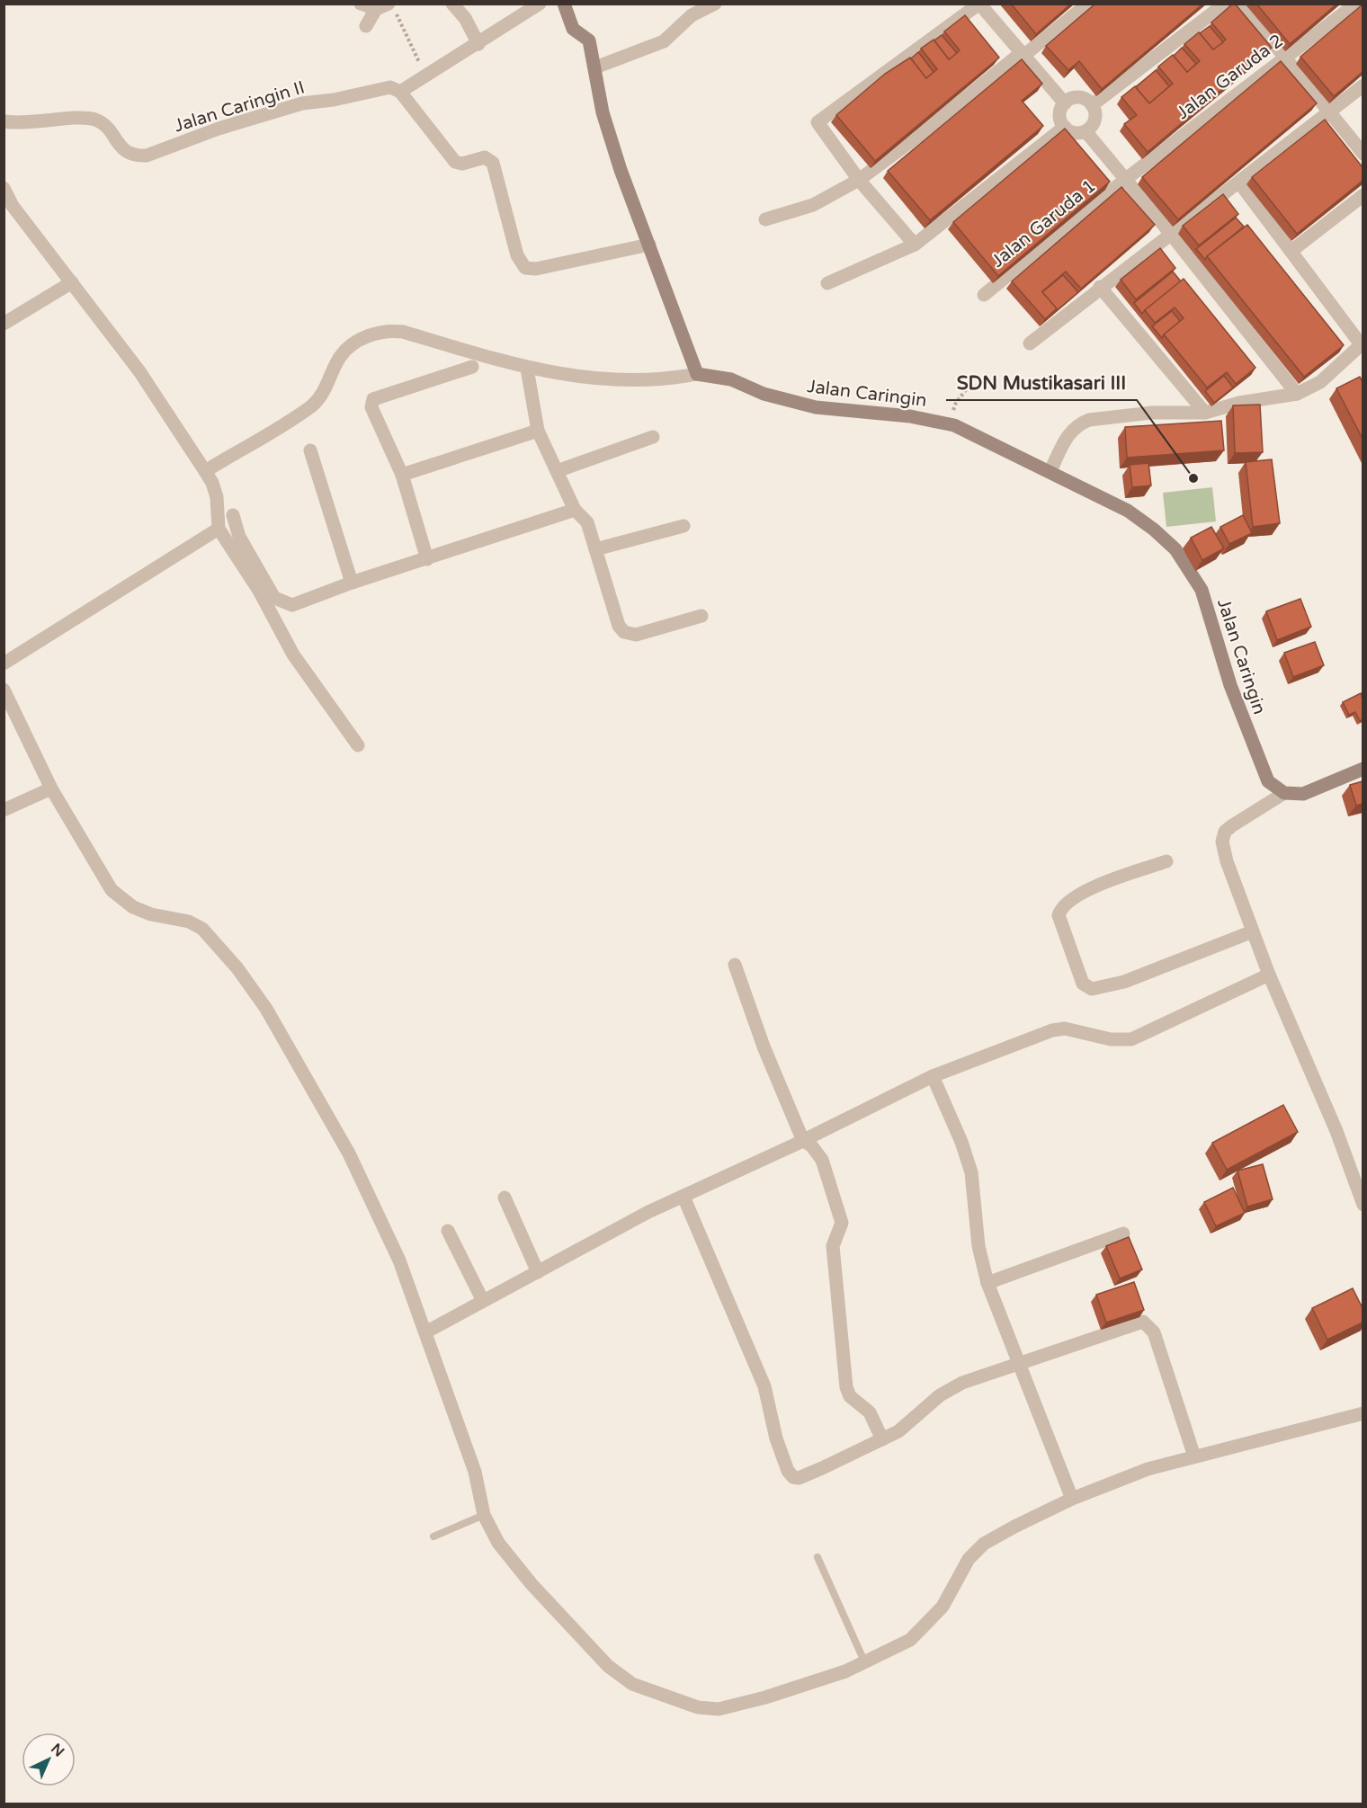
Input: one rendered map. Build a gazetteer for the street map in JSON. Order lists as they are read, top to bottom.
{
  "streets": {
    "street": [
      "Jalan Garuda 2",
      "Jalan Caringin II",
      "Jalan Garuda 1",
      "Jalan Caringin"
    ]
  },
  "crossings": [
    ["Jalan Garuda 2", "Jalan Garuda 1"]
  ],
  "places": ["SDN Mustikasari III"],
  "north": "top right"
}
